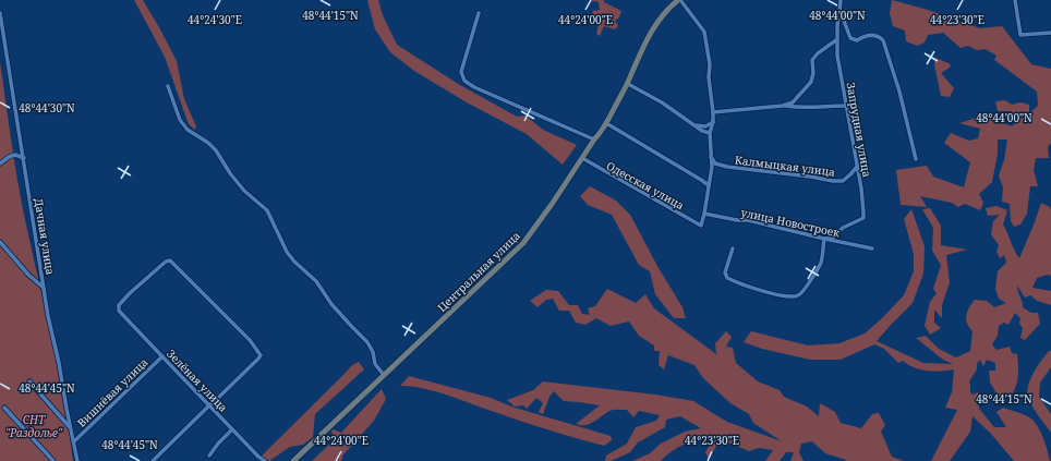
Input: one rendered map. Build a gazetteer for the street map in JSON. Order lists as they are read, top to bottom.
{
  "streets": {
    "street": [
      "Запрудная улица",
      "Калмыцкая улица",
      "Одесская улица",
      "улица Новостроек",
      "Дачная улица",
      "Центральная улица",
      "Зелёная улица",
      "Вишнёвая улица"
    ]
  },
  "crossings": [
    ["Запрудная улица", "Калмыцкая улица"],
    ["Запрудная улица", "улица Новостроек"],
    ["Одесская улица", "улица Новостроек"],
    ["Одесская улица", "Центральная улица"],
    ["Дачная улица", "Вишнёвая улица"],
    ["Зелёная улица", "Вишнёвая улица"]
  ],
  "parks": ["СНТ \"Раздолье\""],
  "coordinates": [
    "48°44'15\"N",
    "48°44'00\"N",
    "44°24'30\"E",
    "44°24'00\"E",
    "44°23'30\"E",
    "48°44'30\"N",
    "48°44'45\"N"
  ]
}
